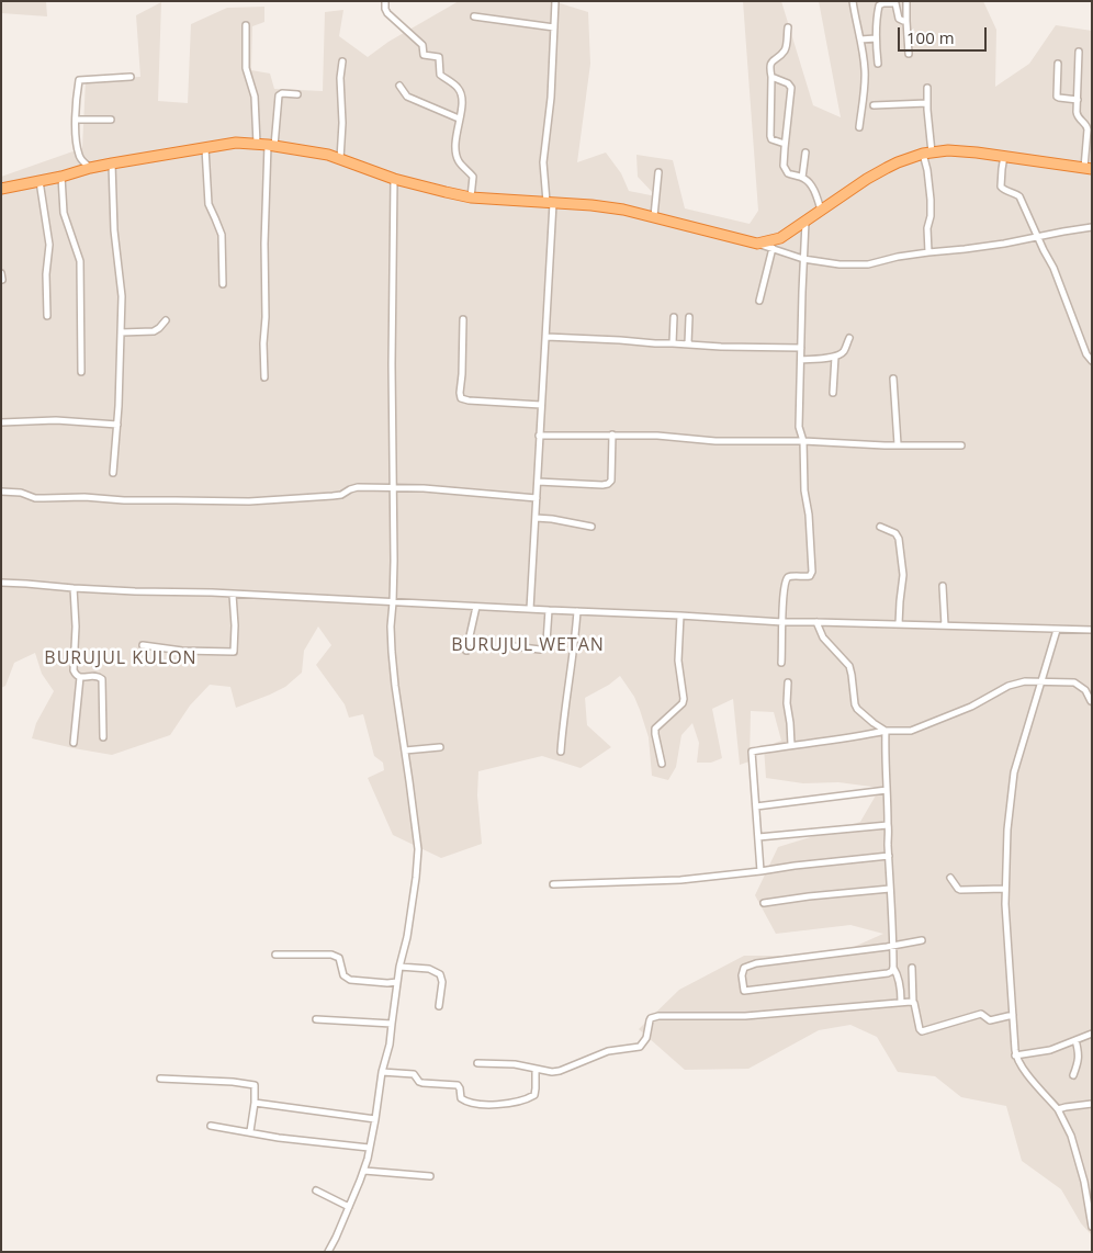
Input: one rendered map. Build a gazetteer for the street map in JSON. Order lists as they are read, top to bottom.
{
  "districts": ["BURUJUL WETAN", "BURUJUL KULON"],
  "scale_bar": "100 m"
}
